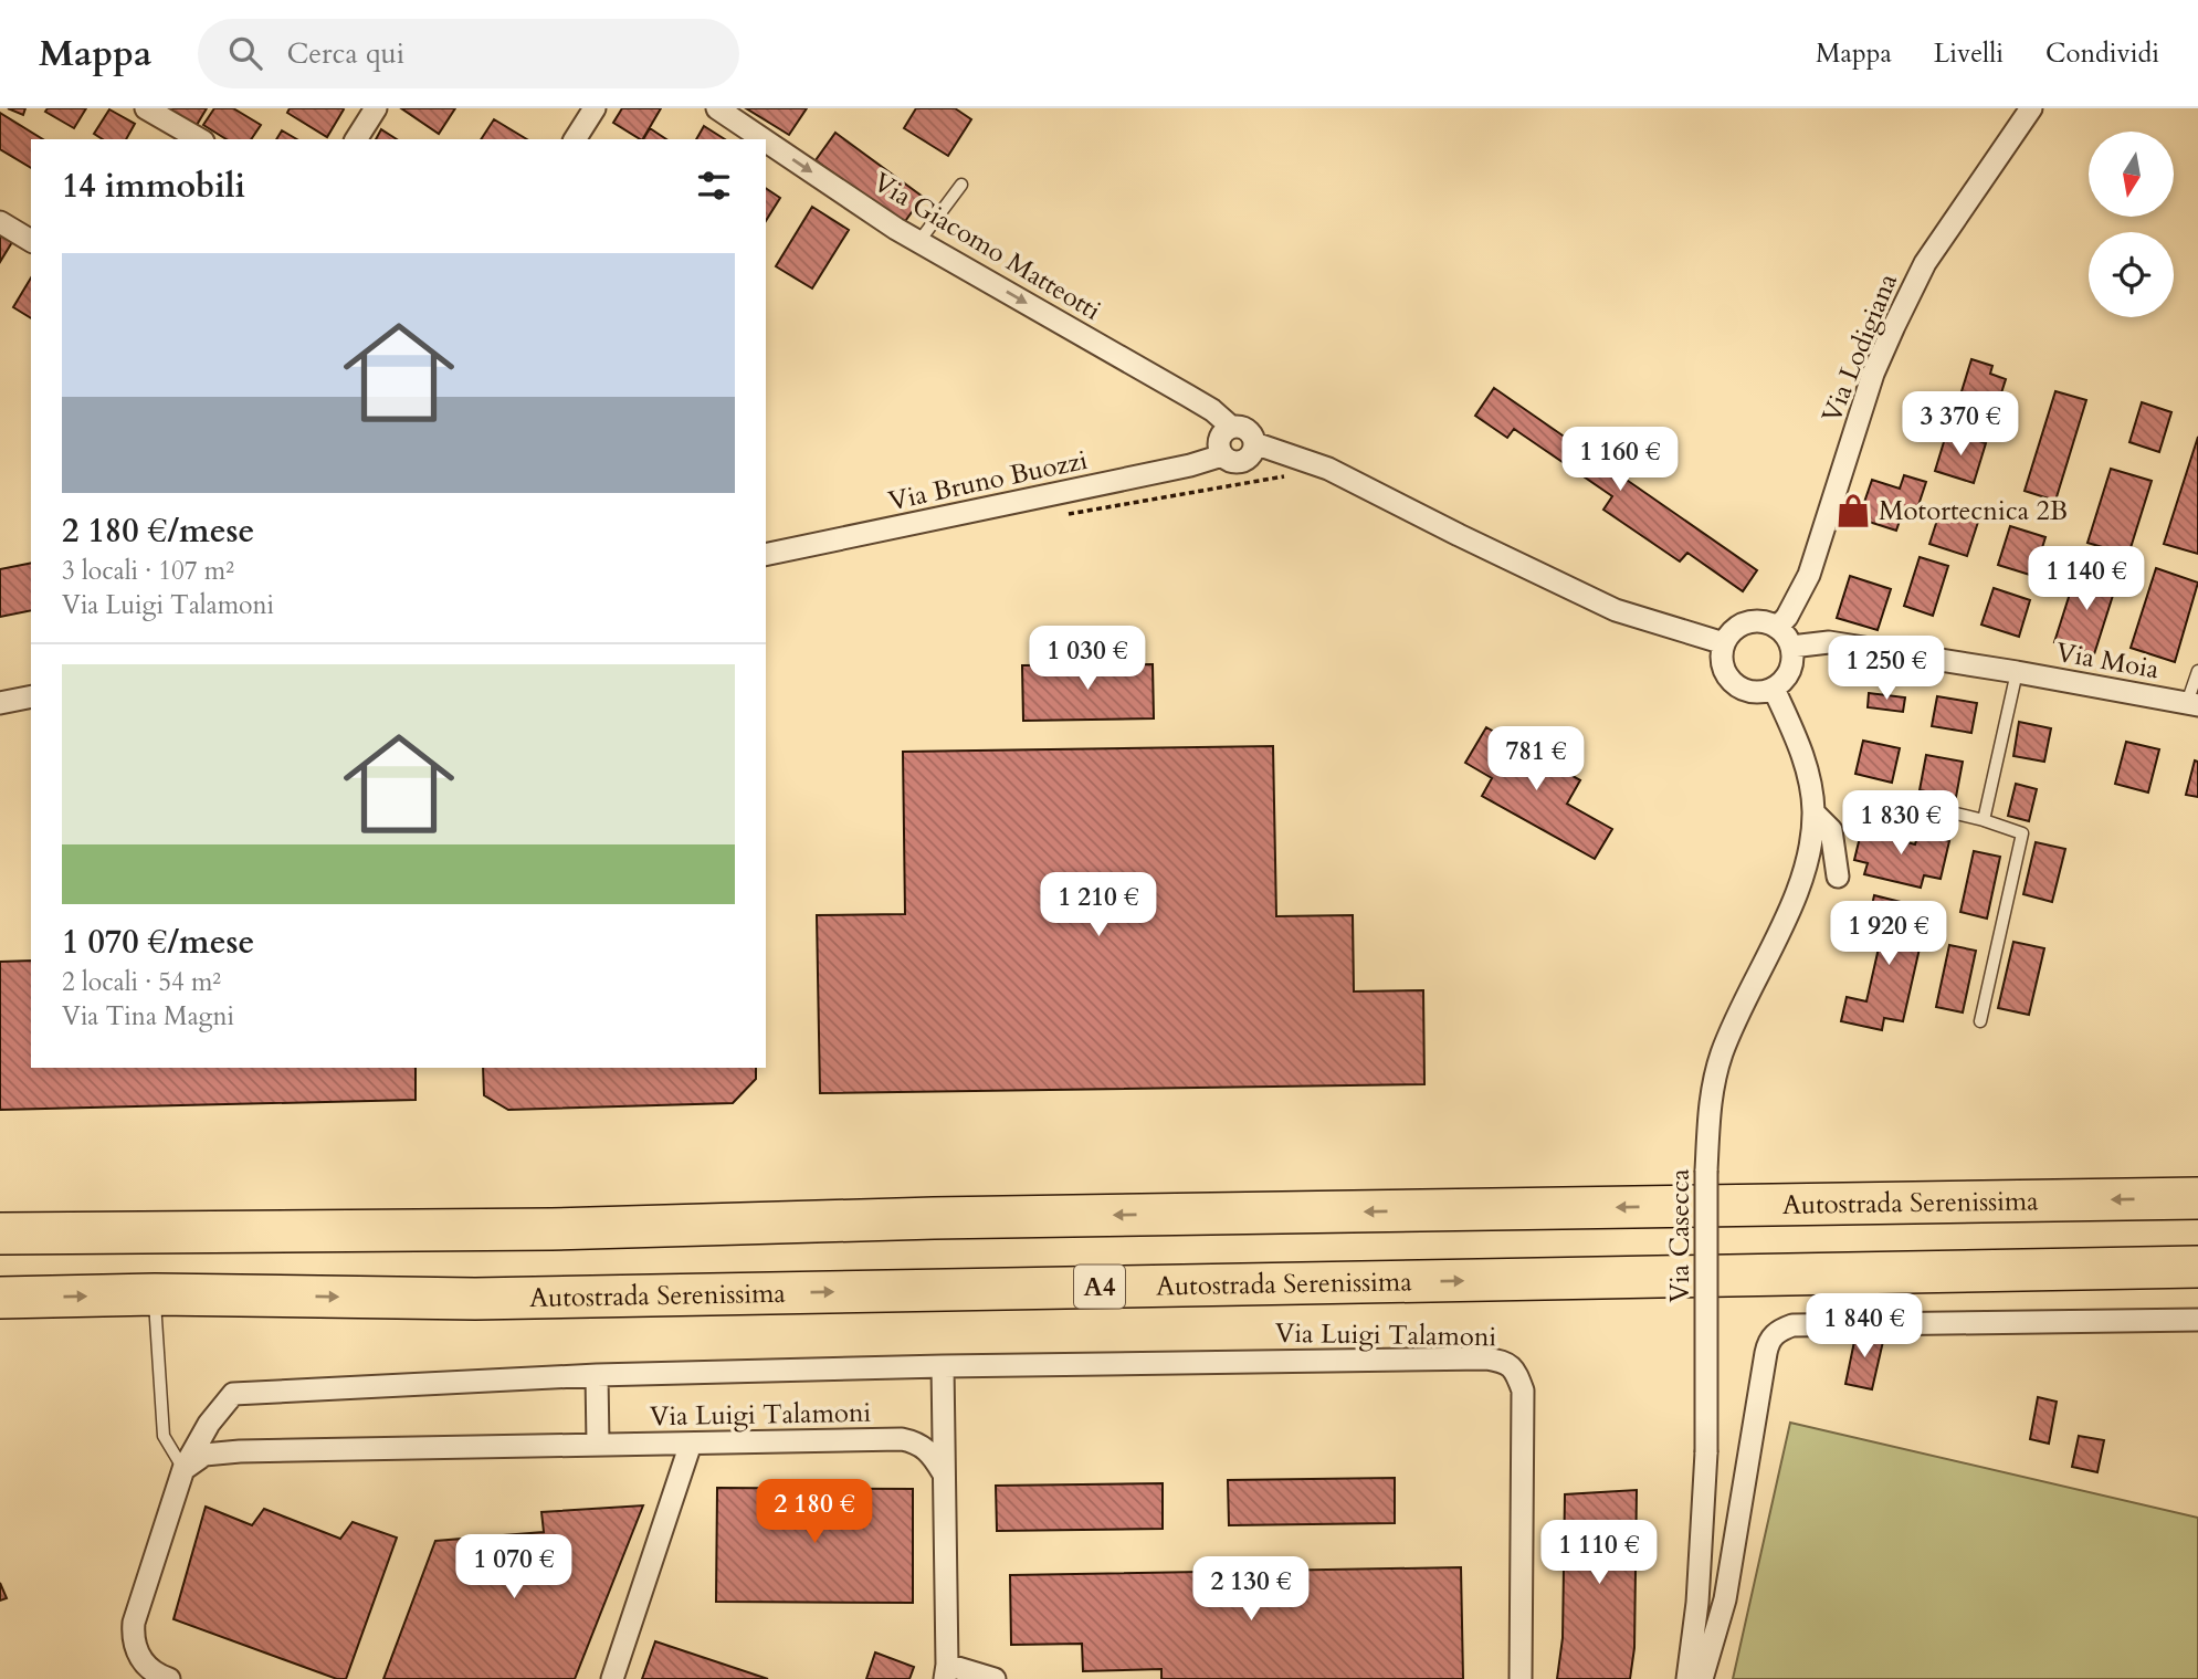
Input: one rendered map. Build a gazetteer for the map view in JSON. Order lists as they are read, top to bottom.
{
  "streets": {
    "highway": ["Autostrada Serenissima", "A4"],
    "street": [
      "Via Giacomo Matteotti",
      "Via Lodigiana",
      "Via Bruno Buozzi",
      "Via Moia",
      "Via Casecca",
      "Via Luigi Talamoni"
    ]
  },
  "crossings": [
    ["Via Giacomo Matteotti", "Via Lodigiana"],
    ["Via Giacomo Matteotti", "Via Bruno Buozzi"],
    ["Via Giacomo Matteotti", "Via Moia"],
    ["Via Giacomo Matteotti", "Via Casecca"],
    ["Via Lodigiana", "Via Moia"],
    ["Via Lodigiana", "Via Casecca"],
    ["Via Moia", "Via Casecca"]
  ],
  "one_way": ["Via Giacomo Matteotti"],
  "places": {
    "shop": ["Motortecnica 2B"]
  },
  "north": "bottom",
  "page": {
    "header": "Mappa",
    "search": "Cerca qui",
    "nav": ["Mappa", "Livelli", "Condividi"],
    "heading": "14 immobili",
    "list": [
      {
        "name": "2 180 €/mese",
        "note": "3 locali · 107 m² · Via Luigi Talamoni"
      },
      {
        "name": "1 070 €/mese",
        "note": "2 locali · 54 m² · Via Tina Magni"
      }
    ],
    "price": [
      "3 370 €",
      "1 160 €",
      "1 140 €",
      "1 030 €",
      "1 250 €",
      "781 €",
      "1 830 €",
      "1 210 €",
      "1 920 €",
      "1 840 €",
      "2 180 €",
      "1 110 €",
      "1 070 €",
      "2 130 €"
    ]
  }
}
